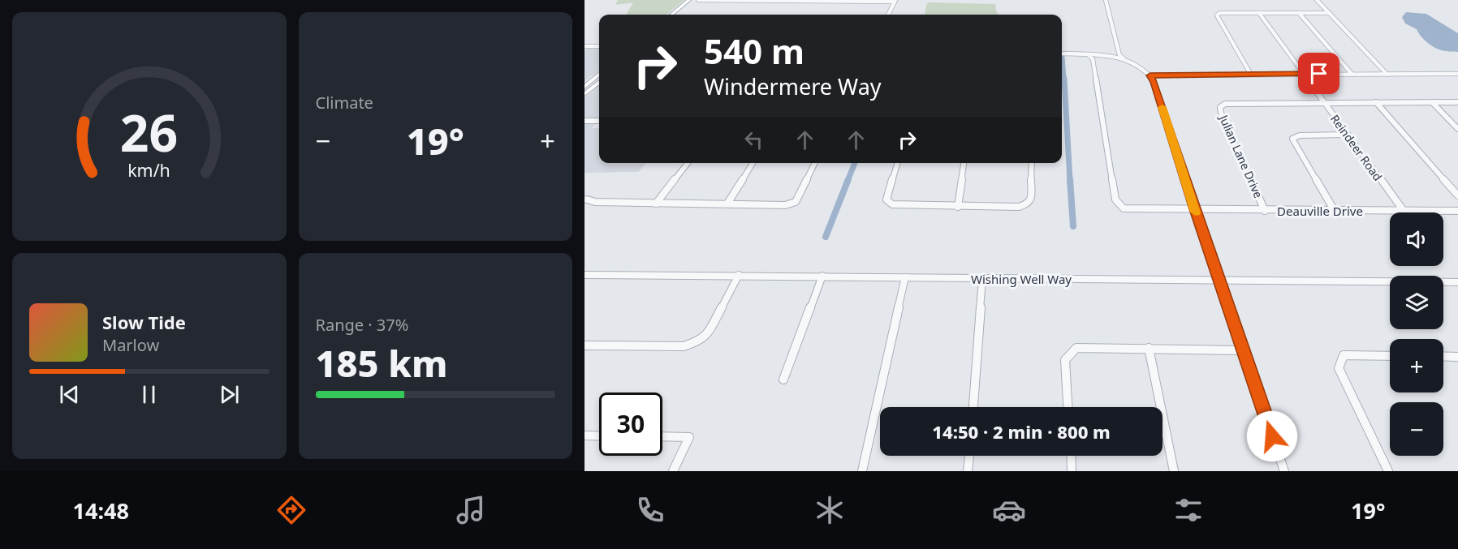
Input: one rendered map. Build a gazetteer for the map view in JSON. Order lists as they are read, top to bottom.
{
  "streets": {
    "street": [
      "Reindeer Road",
      "Julian Lane Drive",
      "Deauville Drive",
      "Wishing Well Way"
    ]
  },
  "crossings": [
    ["Reindeer Road", "Julian Lane Drive"],
    ["Reindeer Road", "Deauville Drive"],
    ["Julian Lane Drive", "Deauville Drive"]
  ],
  "page": {
    "tile": [
      "Climate",
      ["Range · 37%", "185 km"]
    ],
    "turn": ["540 m", "Windermere Way"],
    "heat": ["−", "19°", "+"],
    "map_buttons": ["+", "−"],
    "song": ["Slow Tide", "Marlow"],
    "limit": "30",
    "trip": "14:50 · 2 min · 800 m",
    "tabs": ["14:48", "19°"],
    "gauge": ["26", "km/h"]
  }
}
